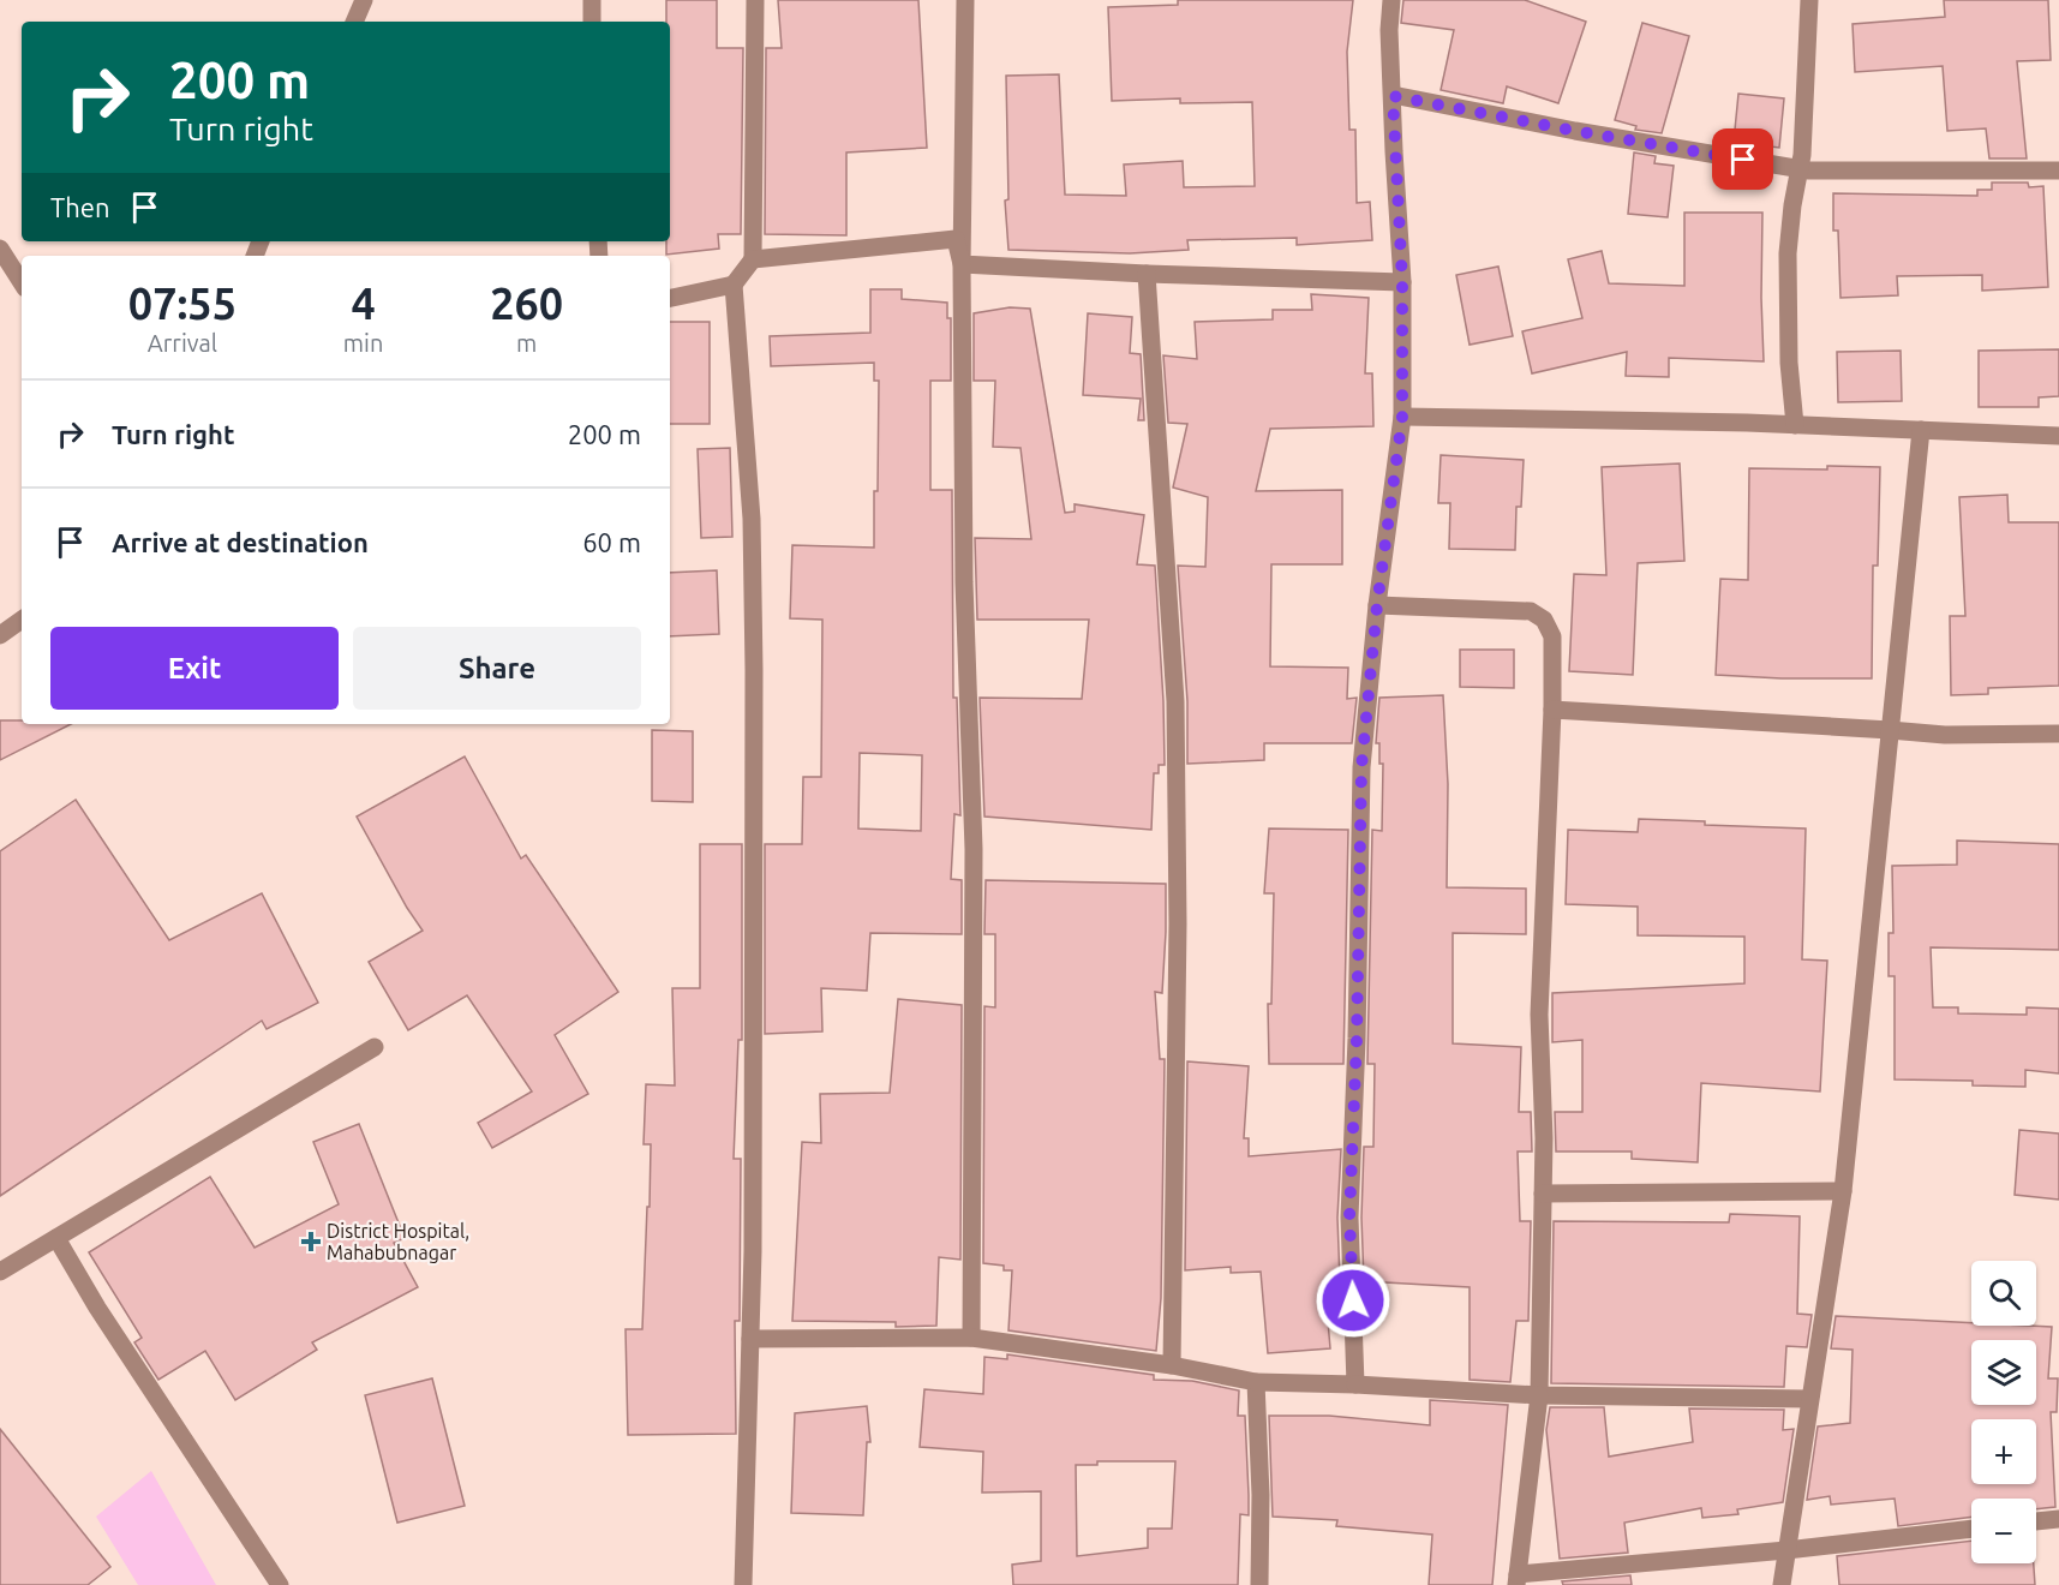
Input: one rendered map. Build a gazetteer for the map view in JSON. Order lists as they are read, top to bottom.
{
  "places": {
    "health": ["District Hospital, Mahabubnagar"]
  },
  "page": {
    "turn": ["200 m", "Turn right"],
    "then": "Then",
    "eta": [
      "07:55",
      "Arrival",
      "4",
      "min",
      "260",
      "m"
    ],
    "list": [
      {
        "name": "Turn right",
        "value": "200 m"
      },
      {
        "name": "Arrive at destination",
        "value": "60 m"
      }
    ],
    "buttons": ["Exit", "Share"],
    "map_buttons": ["+", "−"]
  }
}
